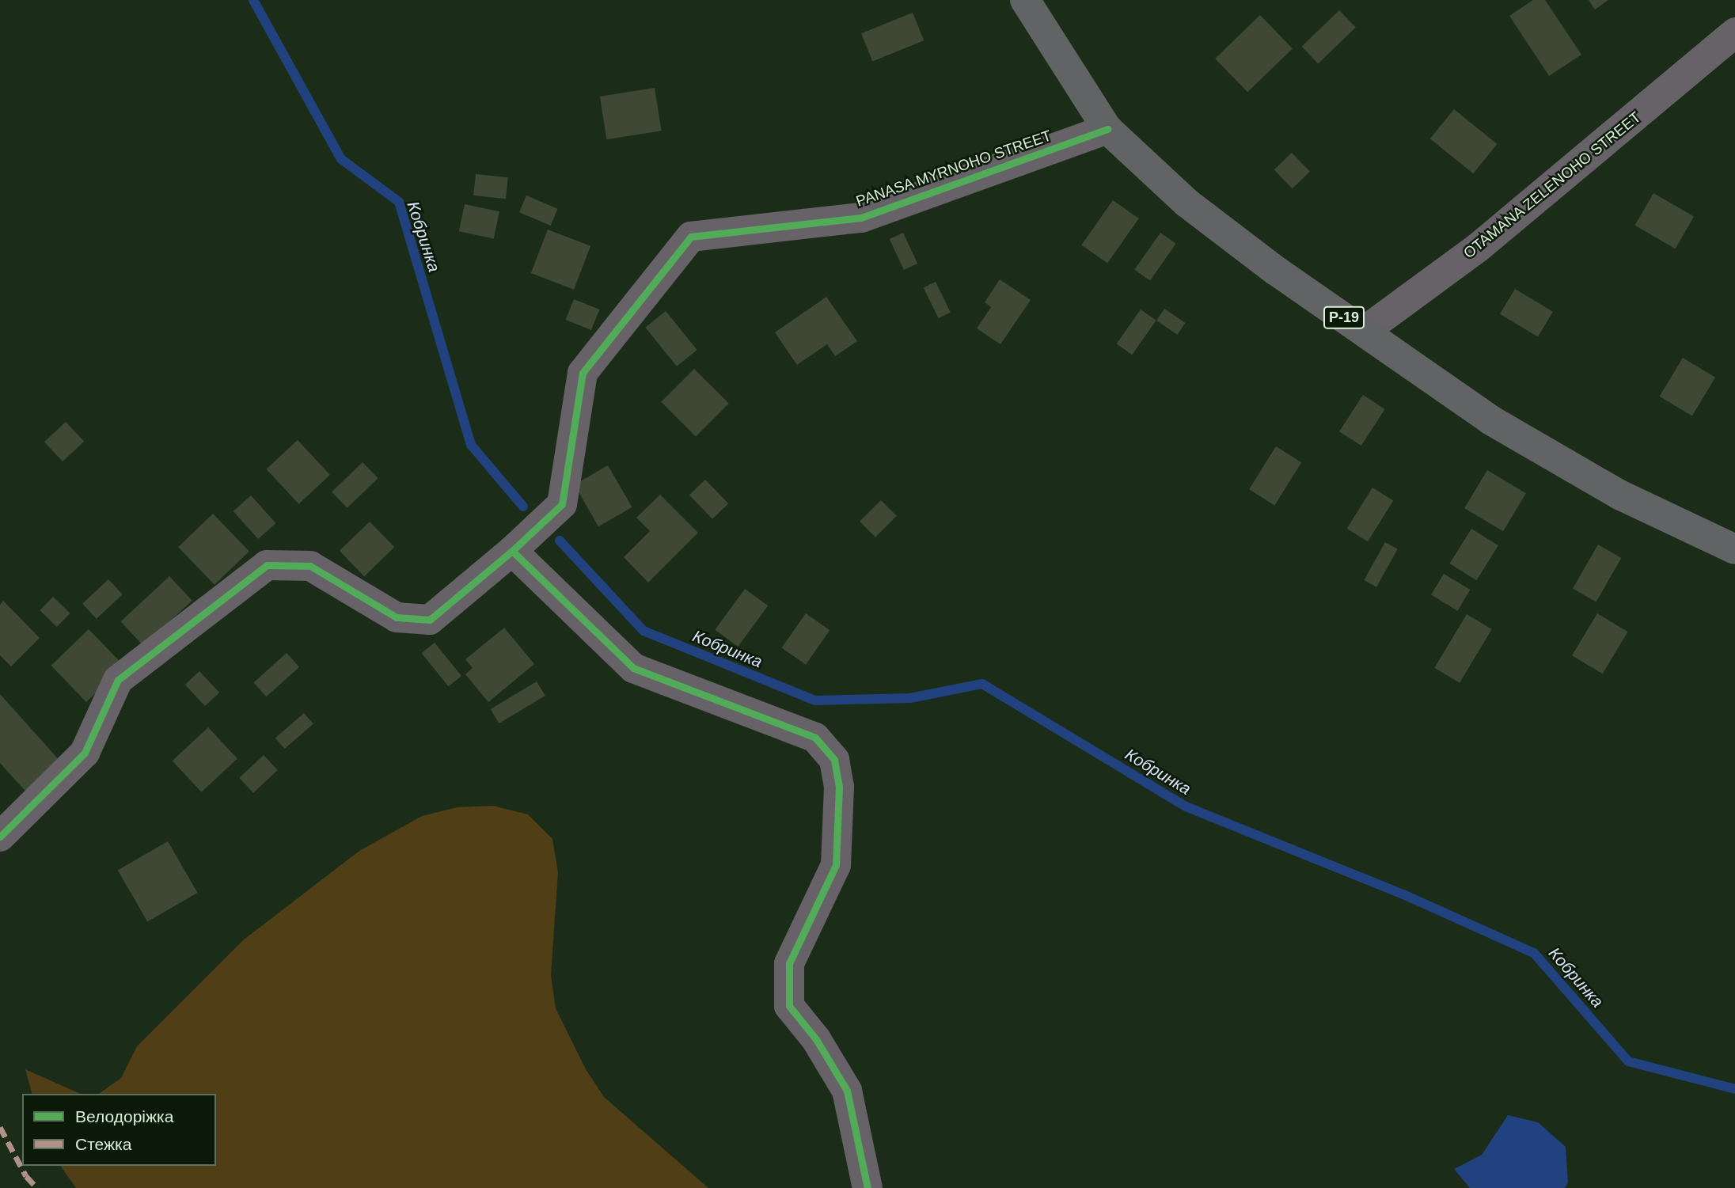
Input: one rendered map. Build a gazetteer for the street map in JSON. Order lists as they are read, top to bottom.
{
  "streets": {
    "main road": ["Р-19"],
    "street": ["PANASA MYRNOHO STREET", "OTAMANA ZELENOHO STREET"]
  },
  "crossings": [
    ["PANASA MYRNOHO STREET", "Р-19"],
    ["OTAMANA ZELENOHO STREET", "Р-19"]
  ],
  "water": ["Кобринка"],
  "legend": ["Велодоріжка", "Стежка"]
}
